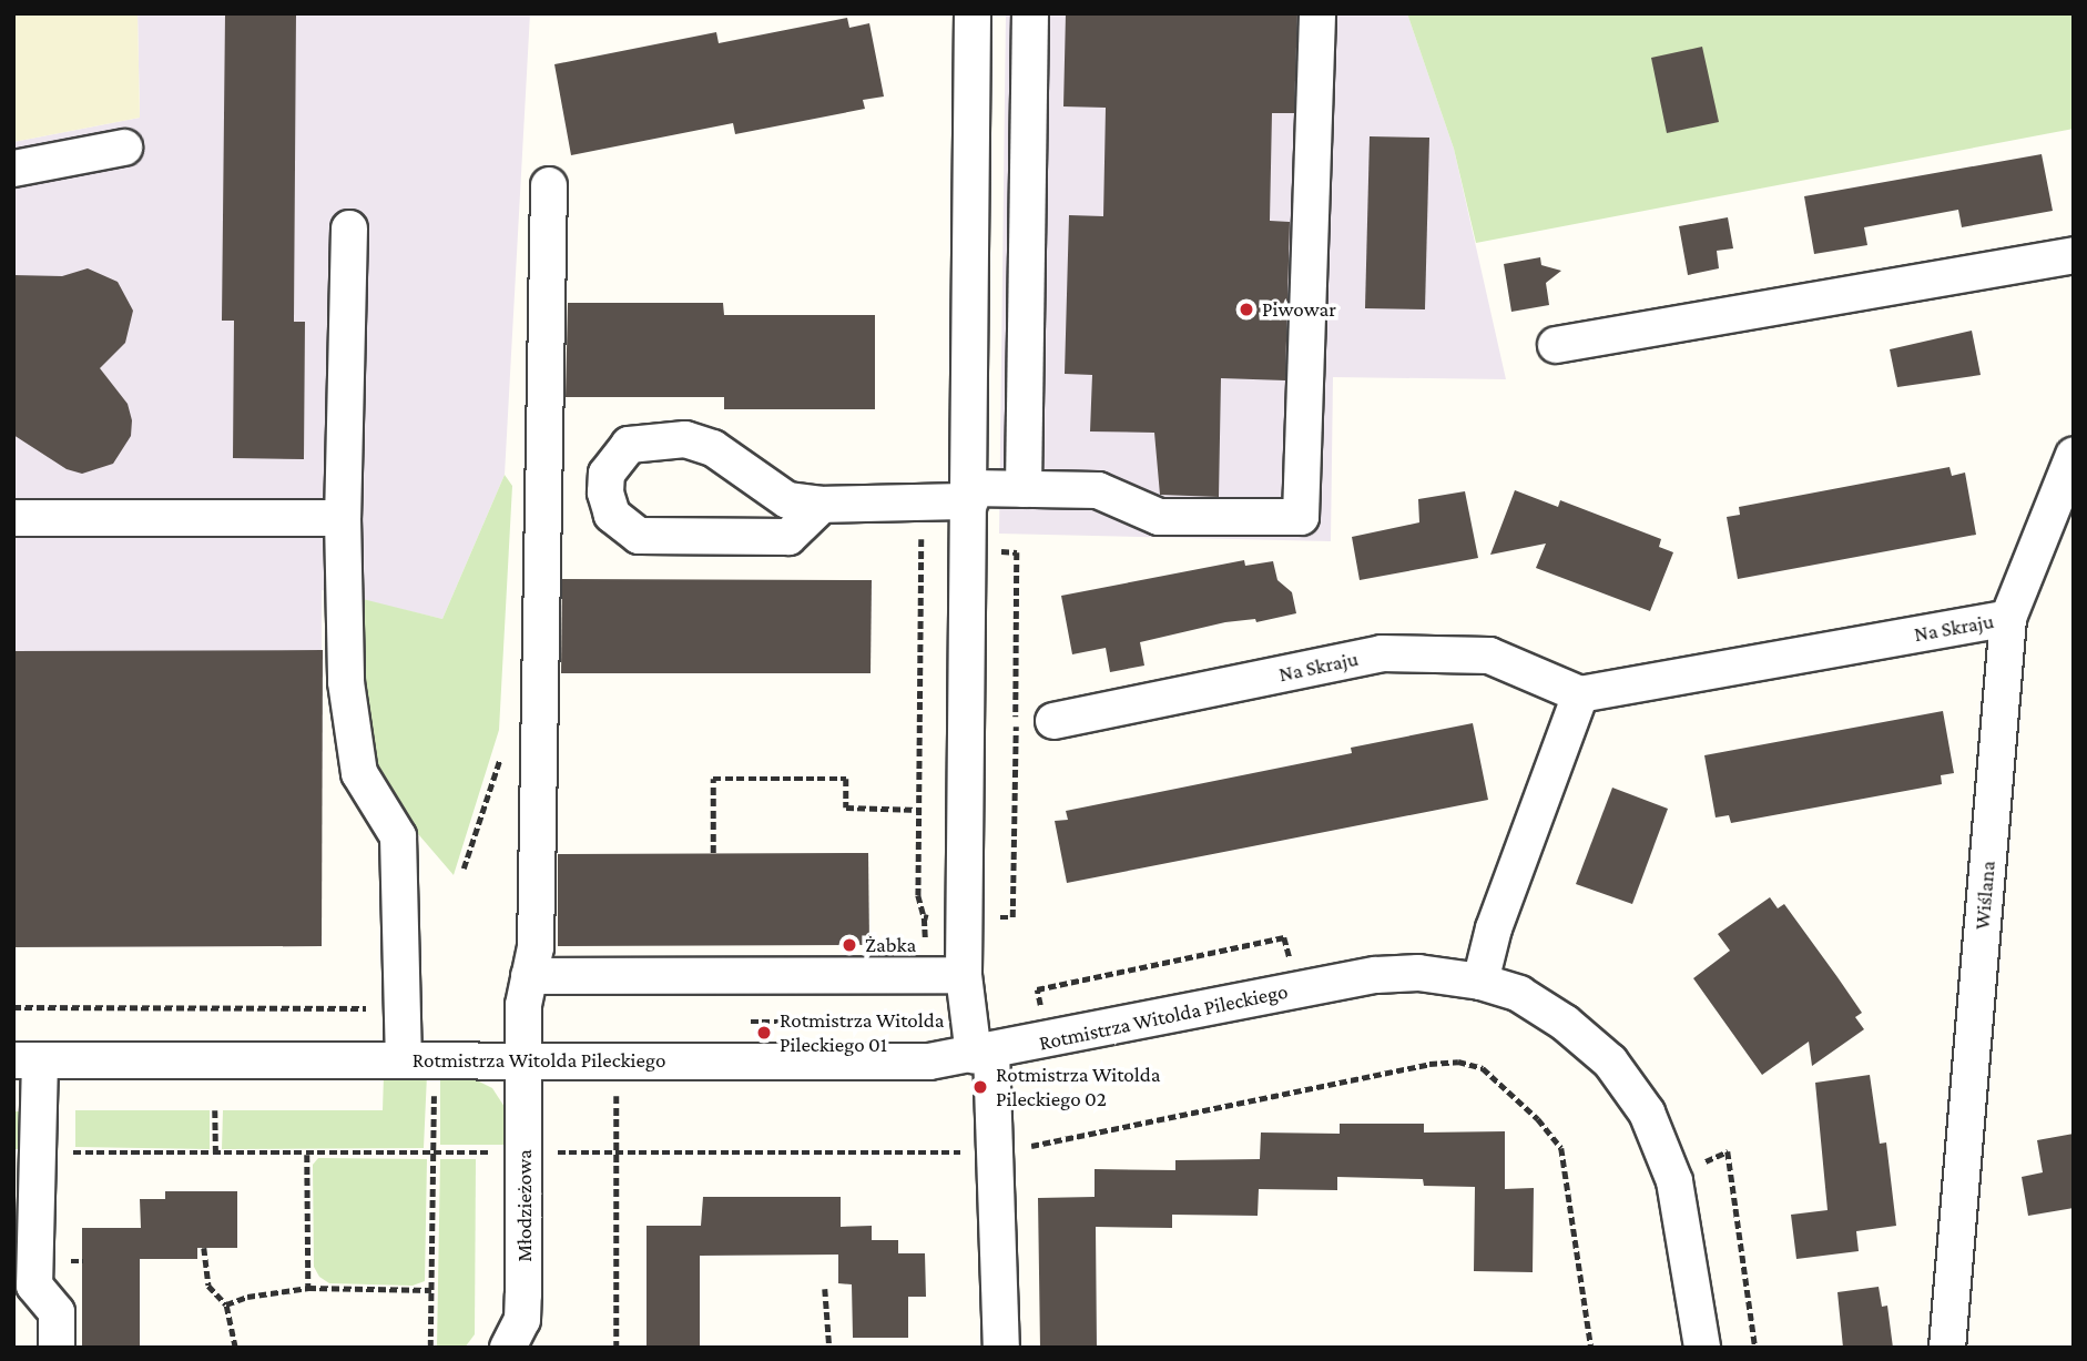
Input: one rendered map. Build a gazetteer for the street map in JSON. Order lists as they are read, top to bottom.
{
  "streets": {
    "street": [
      "Na Skraju",
      "Wiślana",
      "Rotmistrza Witolda Pileckiego",
      "Młodzieżowa"
    ]
  },
  "crossings": [
    ["Na Skraju", "Wiślana"],
    ["Rotmistrza Witolda Pileckiego", "Młodzieżowa"]
  ],
  "places": [
    "Piwowar",
    "Żabka",
    "Rotmistrza Witolda Pileckiego 01",
    "Rotmistrza Witolda Pileckiego 02"
  ]
}
